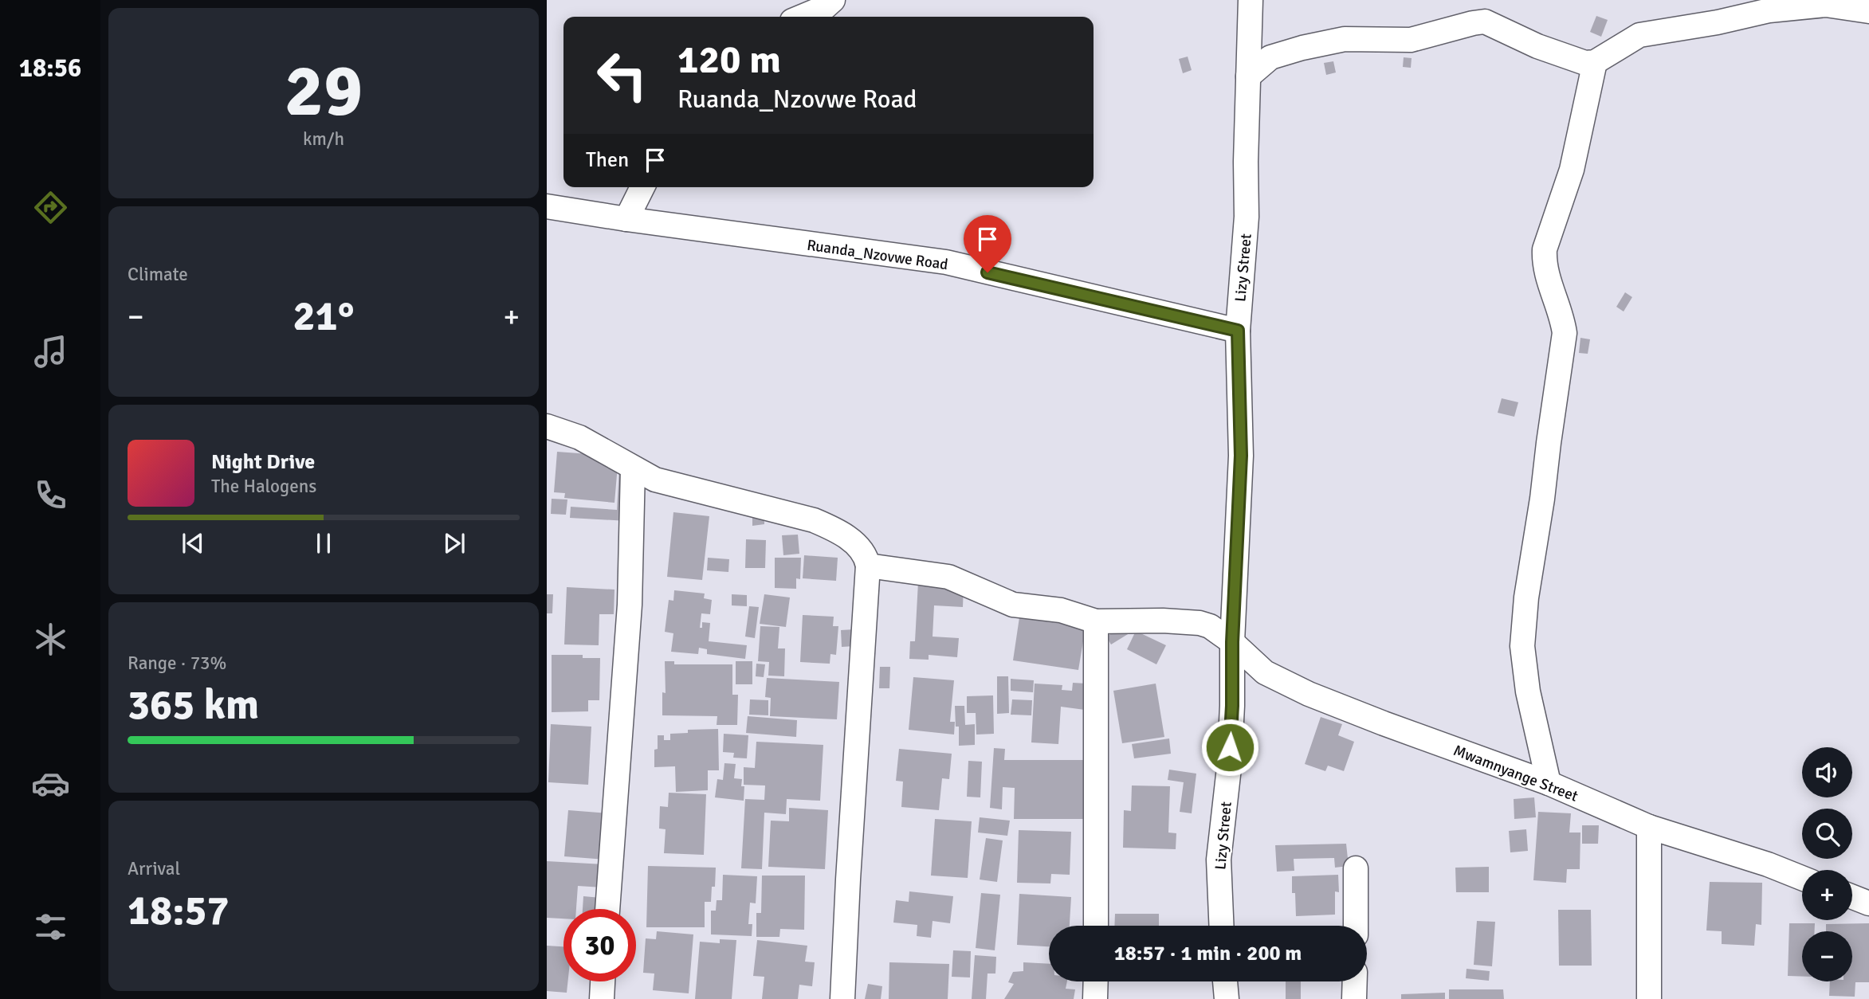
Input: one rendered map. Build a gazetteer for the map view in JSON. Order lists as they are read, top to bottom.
{
  "streets": {
    "street": ["Ruanda_Nzovwe Road", "Lizy Street", "Mwamnyange Street"]
  },
  "crossings": [
    ["Ruanda_Nzovwe Road", "Lizy Street"],
    ["Lizy Street", "Mwamnyange Street"]
  ],
  "page": {
    "tabs": "18:56",
    "tile": [
      ["29", "km/h"],
      "Climate",
      ["Range · 73%", "365 km"],
      ["Arrival", "18:57"]
    ],
    "turn": ["120 m", "Ruanda_Nzovwe Road"],
    "then": "Then",
    "heat": ["−", "21°", "+"],
    "song": ["Night Drive", "The Halogens"],
    "map_buttons": ["+", "−"],
    "limit": "30",
    "trip": "18:57 · 1 min · 200 m"
  }
}
